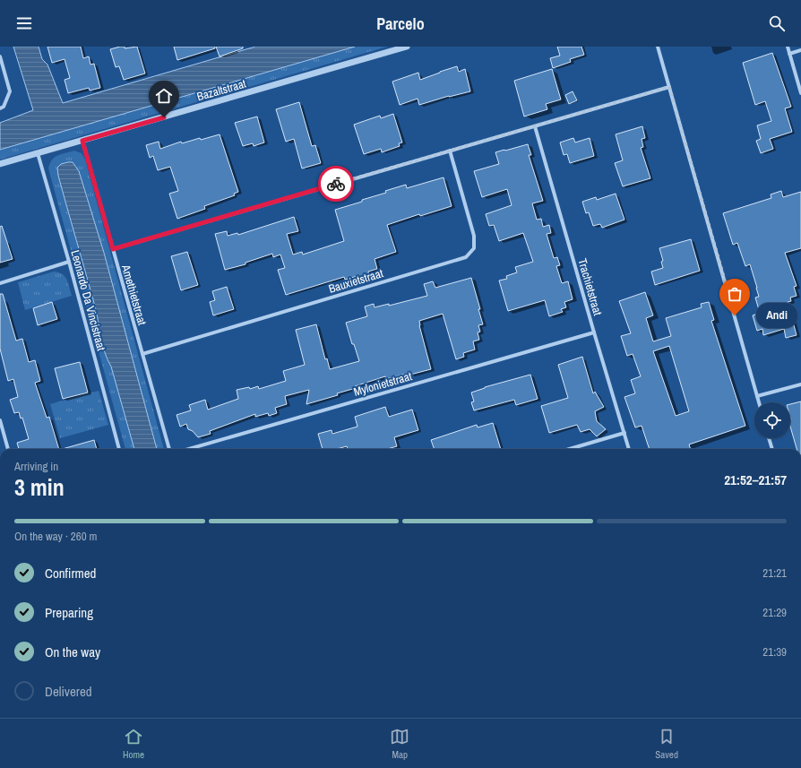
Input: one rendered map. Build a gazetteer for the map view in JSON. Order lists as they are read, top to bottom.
{
  "streets": {
    "street": [
      "Bazaltstraat",
      "Bauxietstraat",
      "Trachietstraat",
      "Amethietstraat",
      "Leonardo Da Vincistraat",
      "Mylonietstraat"
    ]
  },
  "crossings": [
    ["Bazaltstraat", "Amethietstraat"],
    ["Bazaltstraat", "Leonardo Da Vincistraat"],
    ["Bauxietstraat", "Amethietstraat"],
    ["Trachietstraat", "Mylonietstraat"]
  ],
  "places": ["Andi"],
  "page": {
    "header": "Parcelo",
    "bubble": "Andi",
    "heading": ["3 min", "Arriving in", "21:52–21:57"],
    "bar": "On the way · 260 m",
    "list": [
      ["Confirmed", "21:21"],
      ["Preparing", "21:29"],
      ["On the way", "21:39"],
      "Delivered"
    ],
    "tabs": ["Home", "Map", "Saved"]
  }
}
